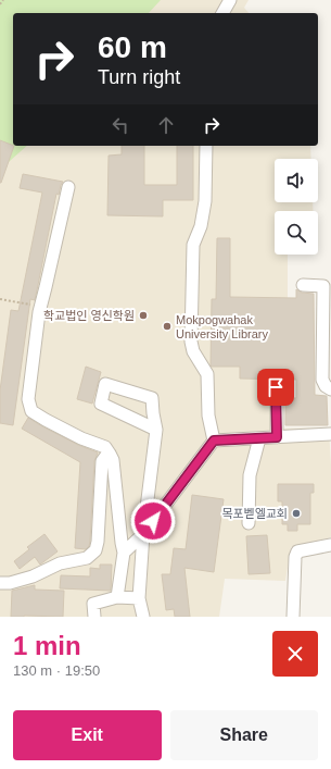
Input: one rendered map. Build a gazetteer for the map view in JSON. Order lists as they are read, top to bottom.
{
  "places": ["학교법인 영신학원", "Mokpogwahak University Library", "목포벧엘교회"],
  "page": {
    "turn": ["60 m", "Turn right"],
    "heading": ["1 min", "130 m · 19:50"],
    "buttons": ["Exit", "Share"]
  }
}
